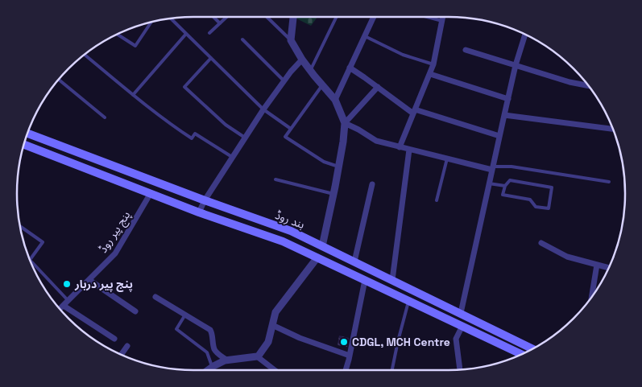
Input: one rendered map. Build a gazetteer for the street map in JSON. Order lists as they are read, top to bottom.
{
  "streets": {
    "main road": ["بند روڈ"],
    "street": ["پنج پیر روڈ"]
  },
  "crossings": [
    ["بند روڈ", "پنج پیر روڈ"]
  ],
  "places": ["پنج پیر دربار", "CDGL, MCH Centre"]
}
